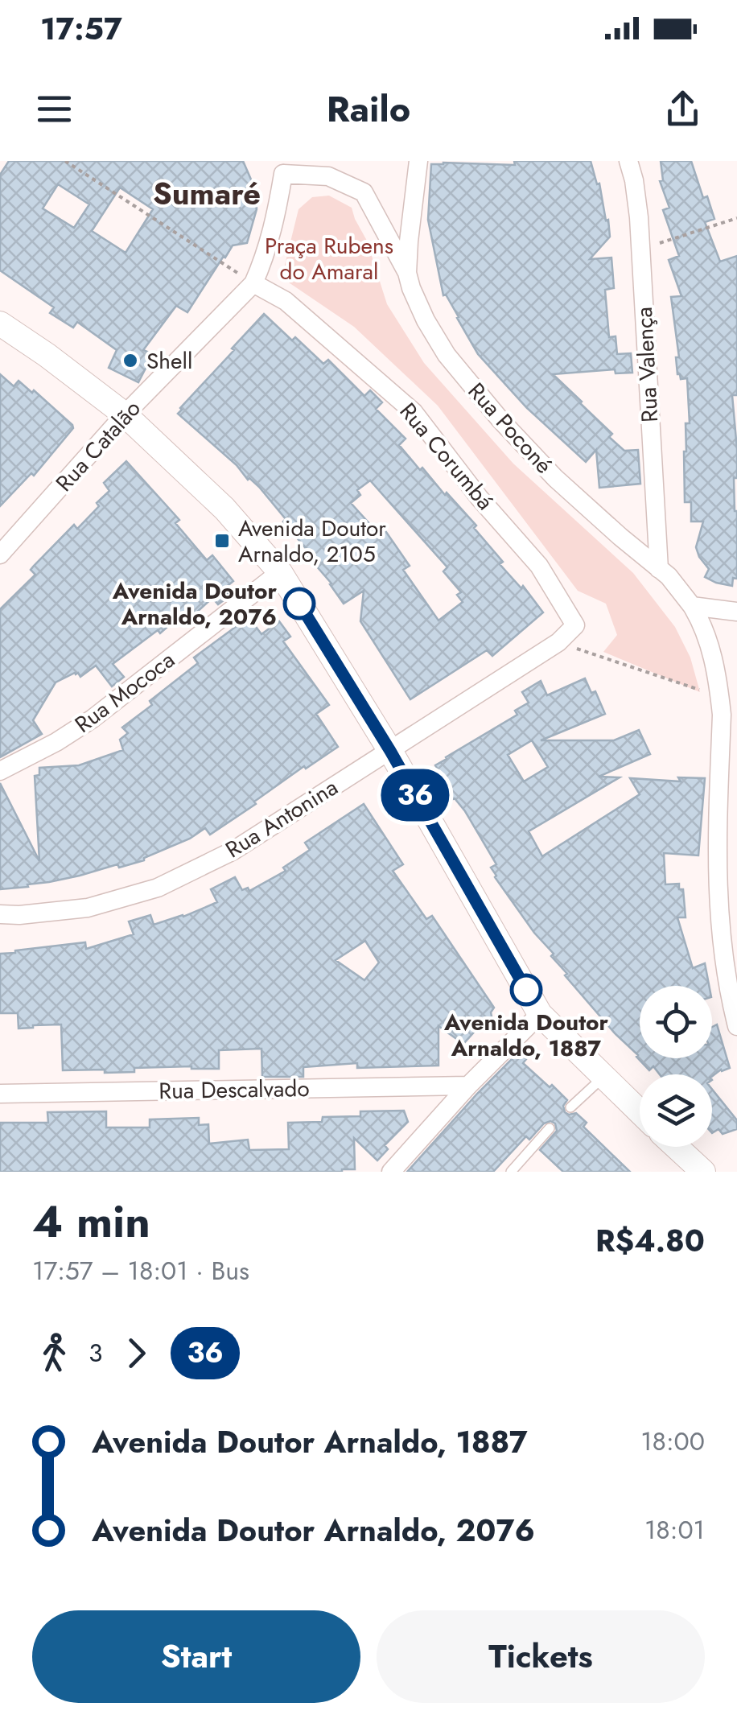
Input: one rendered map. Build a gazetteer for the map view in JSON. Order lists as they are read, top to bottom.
{
  "streets": {
    "street": [
      "Rua Valença",
      "Rua Poconé",
      "Rua Catalão",
      "Rua Corumbá",
      "Rua Mococa",
      "Rua Antonina",
      "Rua Descalvado"
    ]
  },
  "crossings": [
    ["Rua Valença", "Rua Poconé"],
    ["Rua Catalão", "Rua Corumbá"],
    ["Rua Corumbá", "Rua Antonina"]
  ],
  "districts": ["Sumaré"],
  "parks": ["Praça Rubens do Amaral"],
  "places": {
    "other": ["Shell", "Avenida Doutor Arnaldo, 2076", "Avenida Doutor Arnaldo, 1887"],
    "transit": ["Avenida Doutor Arnaldo, 2105"]
  },
  "lines": ["bus line 36"],
  "page": {
    "status": "17:57",
    "header": "Railo",
    "on_map": "36",
    "heading": ["4 min", "17:57 – 18:01 · Bus", "R$4.80"],
    "legs": ["3", "36"],
    "list": [
      {
        "name": "Avenida Doutor Arnaldo, 1887",
        "value": "18:00"
      },
      {
        "name": "Avenida Doutor Arnaldo, 2076",
        "value": "18:01"
      }
    ],
    "buttons": ["Start", "Tickets"]
  }
}
